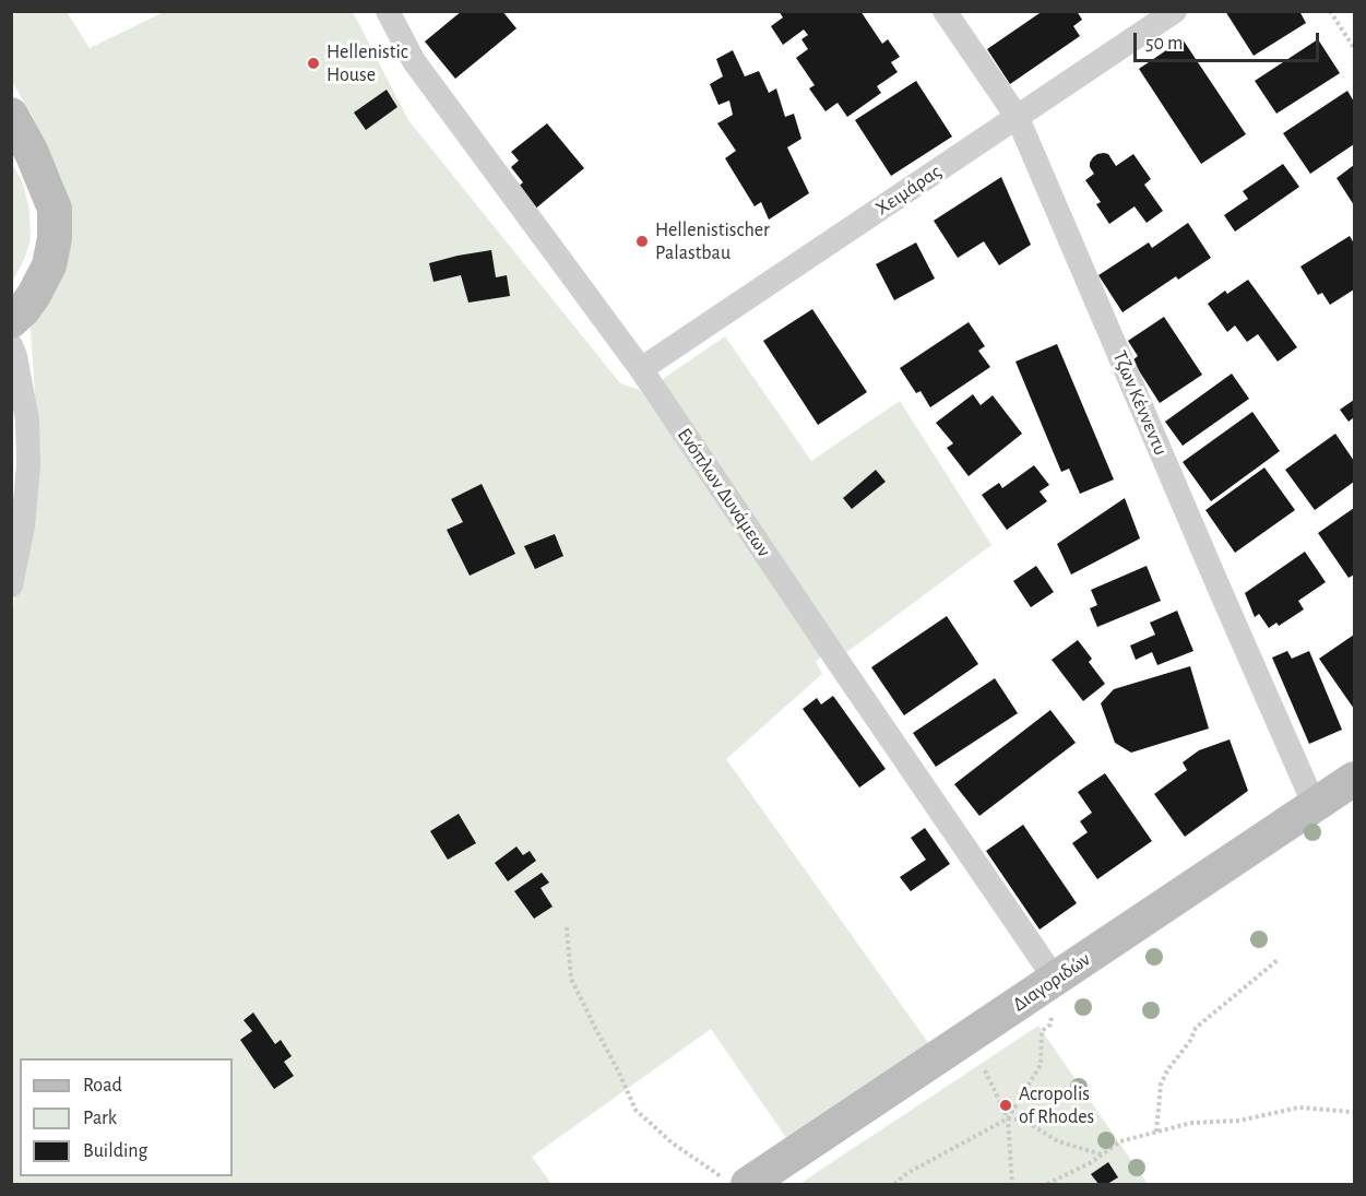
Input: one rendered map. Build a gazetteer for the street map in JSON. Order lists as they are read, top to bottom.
{
  "streets": {
    "street": [
      "Χειμάρας",
      "Τζων Κέννεντυ",
      "Ενόπλων Δυνάμεων",
      "Διαγοριδών"
    ]
  },
  "crossings": [
    ["Χειμάρας", "Τζων Κέννεντυ"],
    ["Χειμάρας", "Ενόπλων Δυνάμεων"],
    ["Τζων Κέννεντυ", "Διαγοριδών"],
    ["Ενόπλων Δυνάμεων", "Διαγοριδών"]
  ],
  "places": ["Hellenistic House", "Hellenistischer Palastbau", "Acropolis of Rhodes"],
  "legend": ["Road", "Park", "Building"],
  "scale_bar": "50 m"
}
